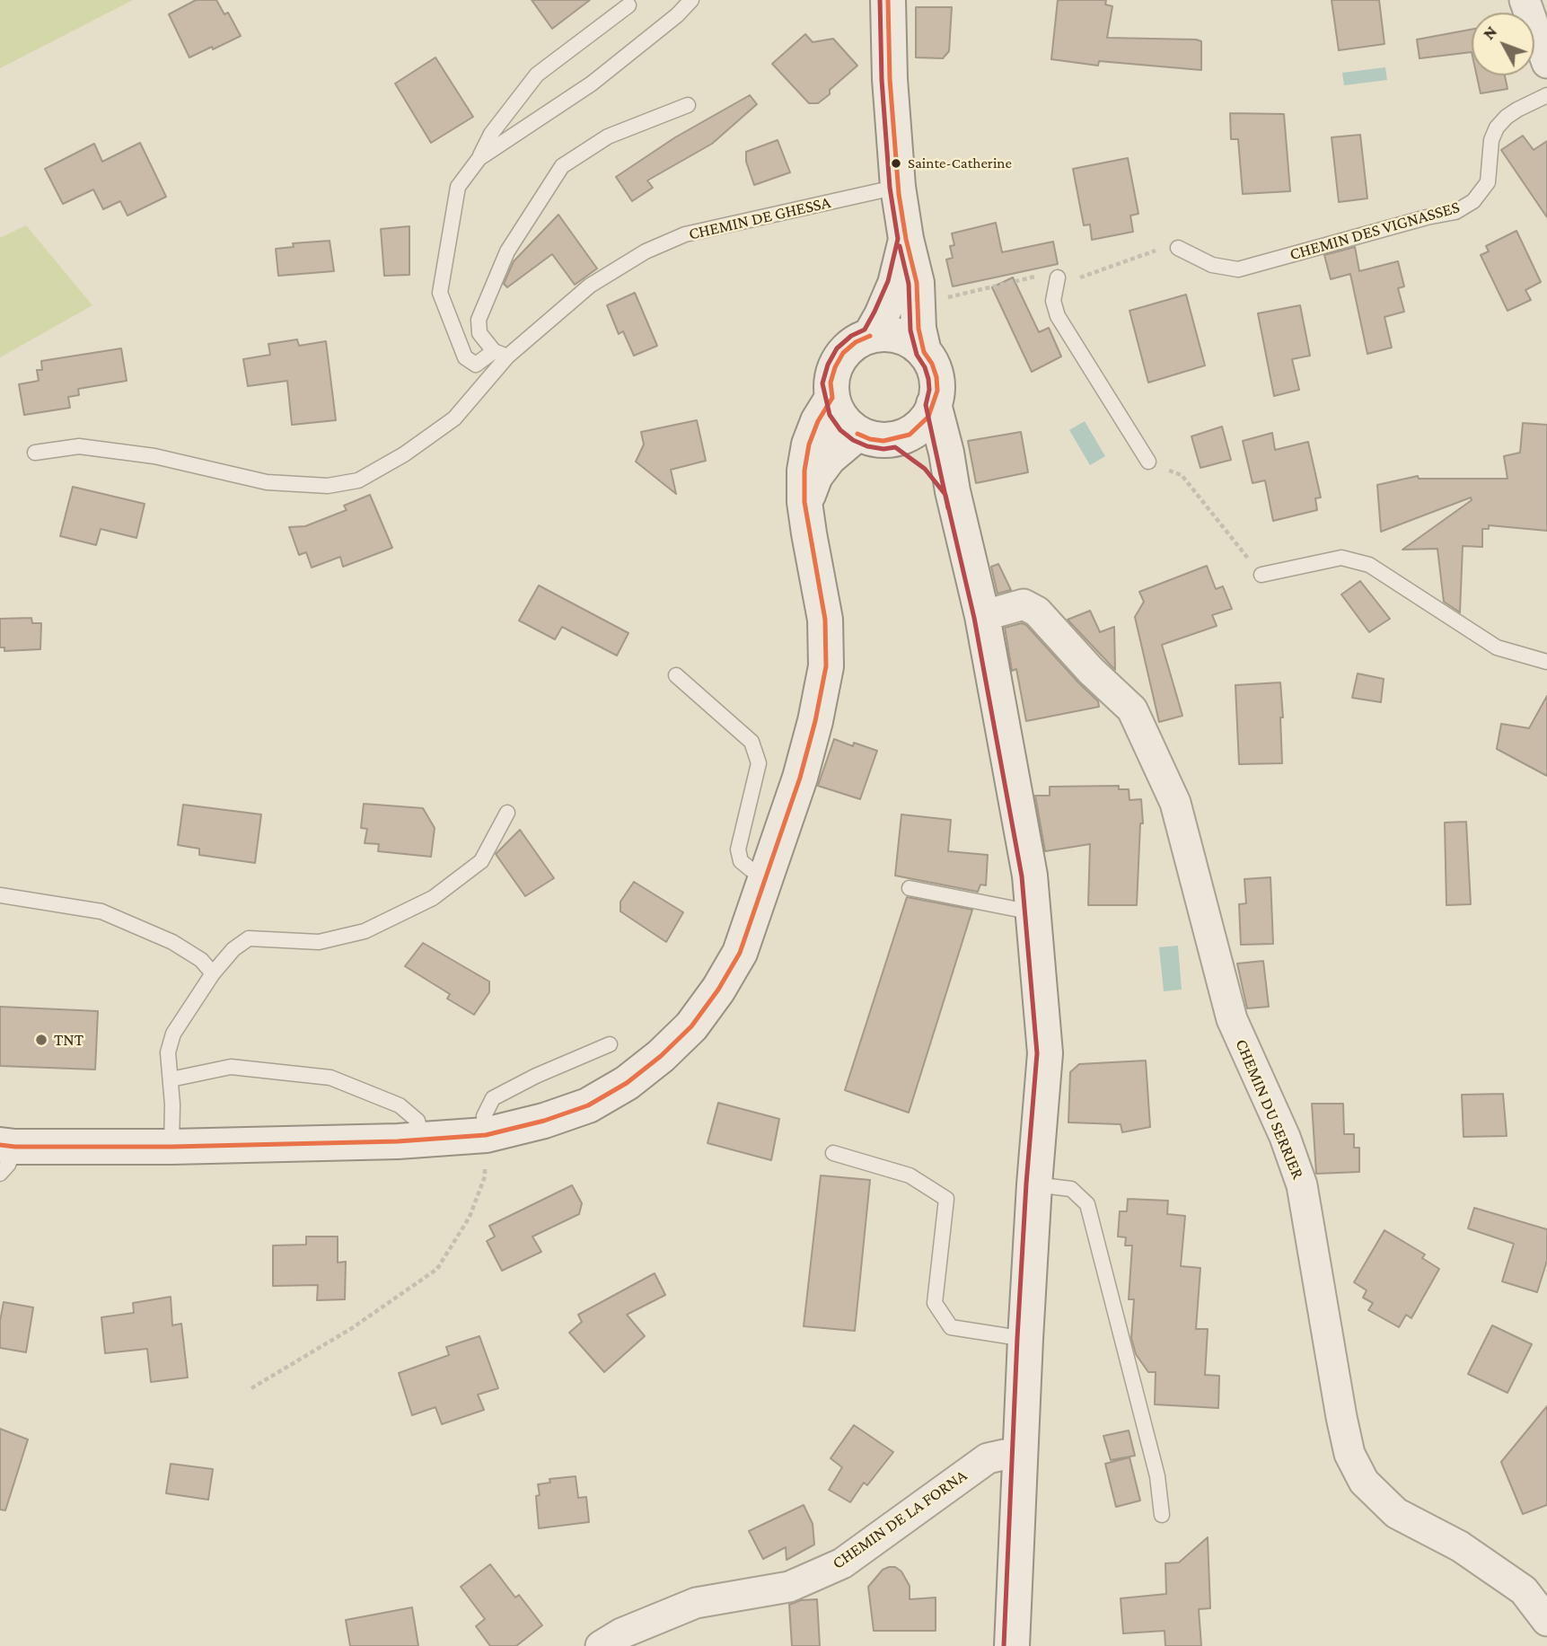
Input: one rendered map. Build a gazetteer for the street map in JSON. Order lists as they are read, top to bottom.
{
  "streets": {
    "street": ["CHEMIN DU SERRIER", "CHEMIN DE LA FORNA"],
    "lane": ["CHEMIN DE GHESSA", "CHEMIN DES VIGNASSES"]
  },
  "places": ["Sainte-Catherine", "TNT"],
  "north": "top left"
}
